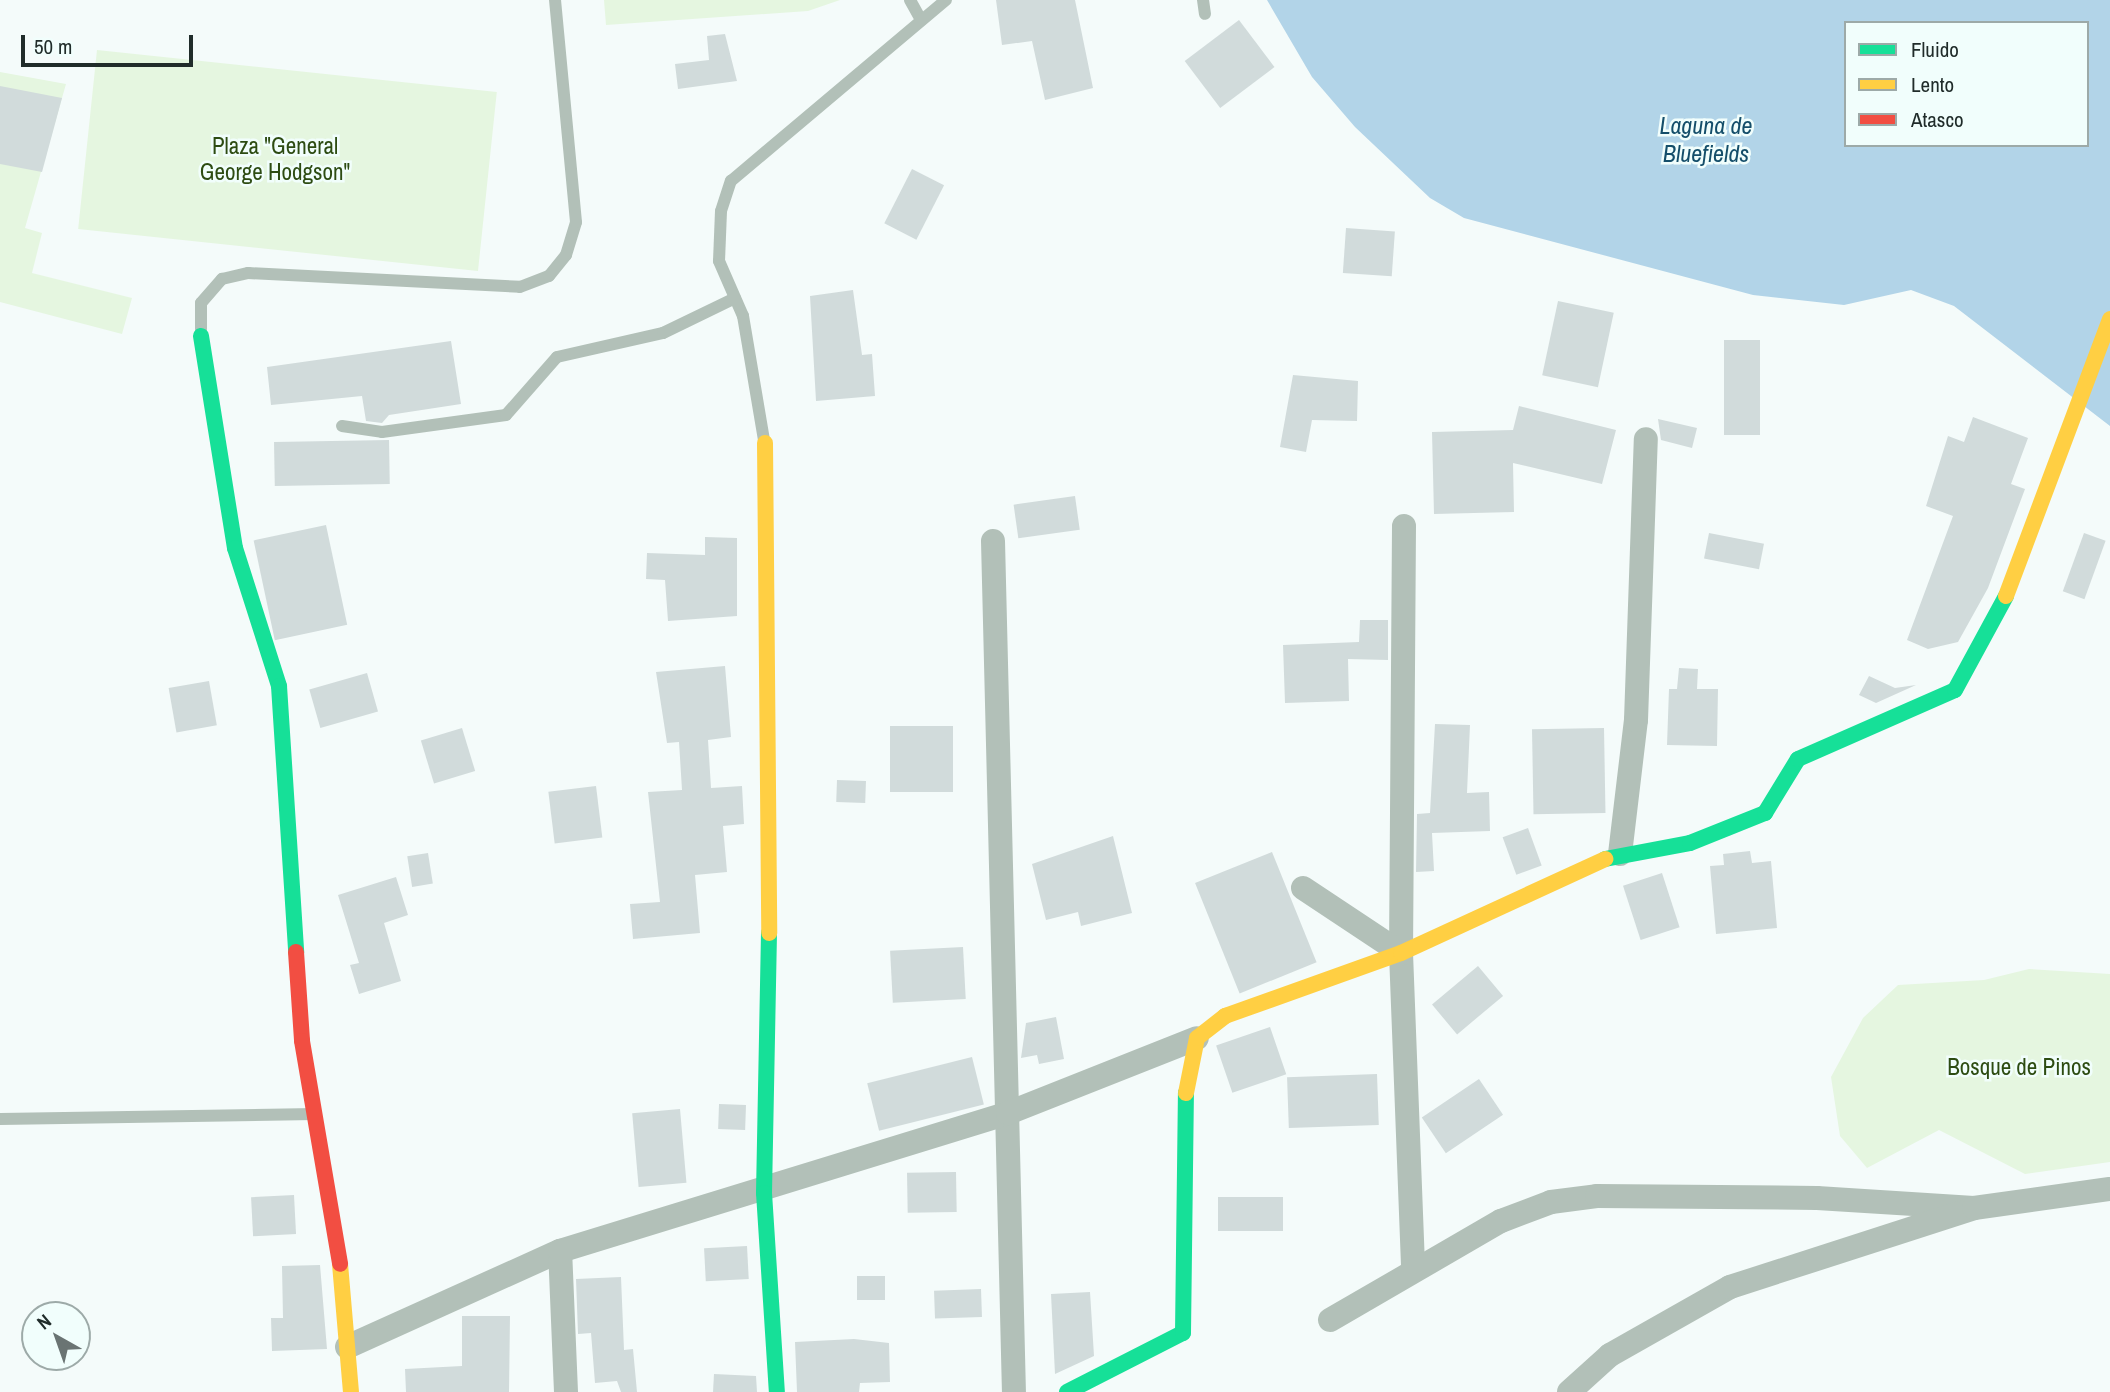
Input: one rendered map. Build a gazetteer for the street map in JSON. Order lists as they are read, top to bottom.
{
  "water": ["Laguna de Bluefields"],
  "parks": ["Plaza \"General George Hodgson\"", "Bosque de Pinos"],
  "legend": ["Fluido", "Lento", "Atasco"],
  "scale_bar": "50 m",
  "north": "top left"
}
